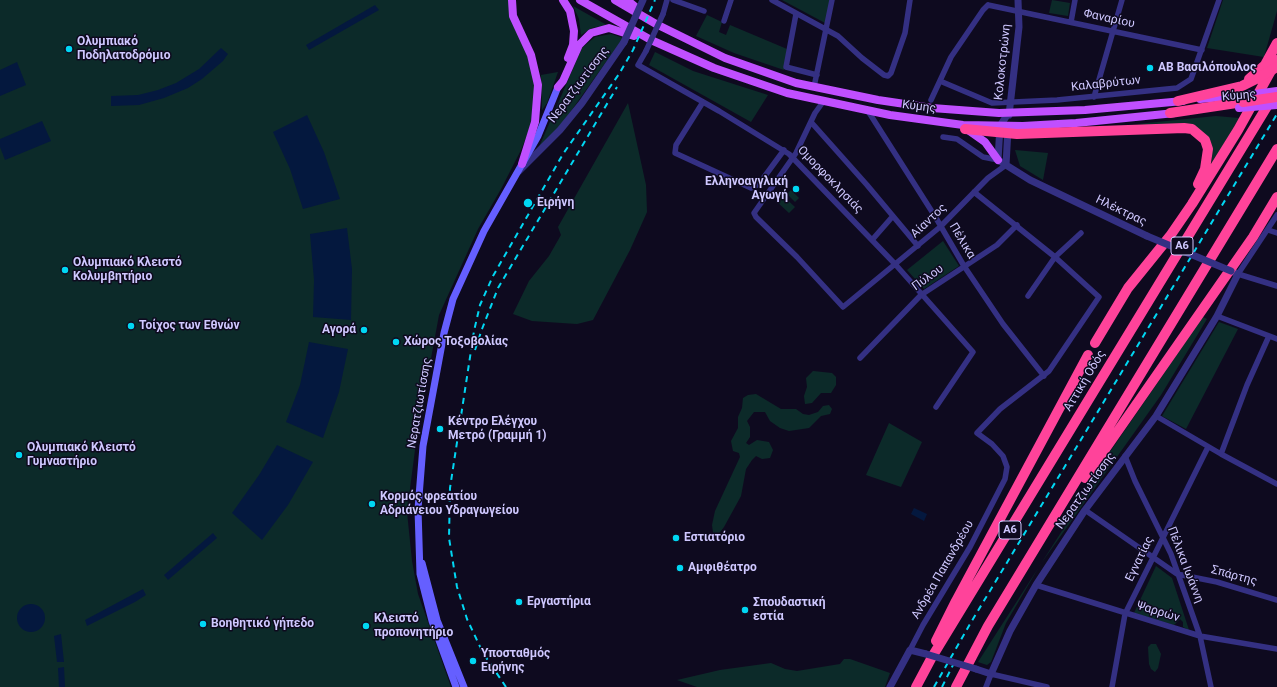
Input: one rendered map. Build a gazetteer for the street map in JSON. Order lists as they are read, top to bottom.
{
  "streets": {
    "highway": ["Α6", "Αττική Οδός"],
    "main road": ["Νερατζιωτίσσης", "Κύμης"],
    "street": [
      "Φαναρίου",
      "Κολοκοτρώνη",
      "Καλαβρύτων",
      "Ομορφοκλησιάς",
      "Ηλέκτρας",
      "Αίαντος",
      "Πέλικα",
      "Πύλου",
      "Εγνατίας",
      "Πέλικα Ιωάννη",
      "Ανδρέα Παπανδρέου",
      "Σπάρτης",
      "Ψαρρών"
    ]
  },
  "crossings": [
    ["Φαναρίου", "Κολοκοτρώνη"],
    ["Φαναρίου", "Καλαβρύτων"],
    ["Κολοκοτρώνη", "Καλαβρύτων"],
    ["Κολοκοτρώνη", "Κύμης"],
    ["Νερατζιωτίσσης", "Πέλικα Ιωάννη"],
    ["Νερατζιωτίσσης", "Σπάρτης"],
    ["Νερατζιωτίσσης", "Ψαρρών"],
    ["Κύμης", "Πέλικα"],
    ["Κύμης", "Αττική Οδός"],
    ["Ομορφοκλησιάς", "Αίαντος"],
    ["Ομορφοκλησιάς", "Πύλου"],
    ["Ηλέκτρας", "Αίαντος"],
    ["Αίαντος", "Πέλικα"],
    ["Πέλικα", "Πύλου"],
    ["Πέλικα", "Ανδρέα Παπανδρέου"],
    ["Εγνατίας", "Πέλικα Ιωάννη"],
    ["Εγνατίας", "Σπάρτης"],
    ["Εγνατίας", "Ψαρρών"],
    ["Πέλικα Ιωάννη", "Σπάρτης"],
    ["Πέλικα Ιωάννη", "Ψαρρών"]
  ],
  "places": [
    "Ολυμπιακό Ποδηλατοδρόμιο",
    "ΑΒ Βασιλόπουλος",
    "Ελληνοαγγλική Αγωγή",
    "Ειρήνη",
    "Ολυμπιακό Κλειστό Κολυμβητήριο",
    "Τοίχος των Εθνών",
    "Αγορά",
    "Χώρος Τοξοβολίας",
    "Κέντρο Ελέγχου Μετρό (Γραμμή 1)",
    "Ολυμπιακό Κλειστό Γυμναστήριο",
    "Κορμός φρεατίου Αδριάνειου Υδραγωγείου",
    "Εστιατόριο",
    "Αμφιθέατρο",
    "Εργαστήρια",
    "Σπουδαστική εστία",
    "Βοηθητικό γήπεδο",
    "Κλειστό προπονητήριο",
    "Υποσταθμός Ειρήνης"
  ]
}
